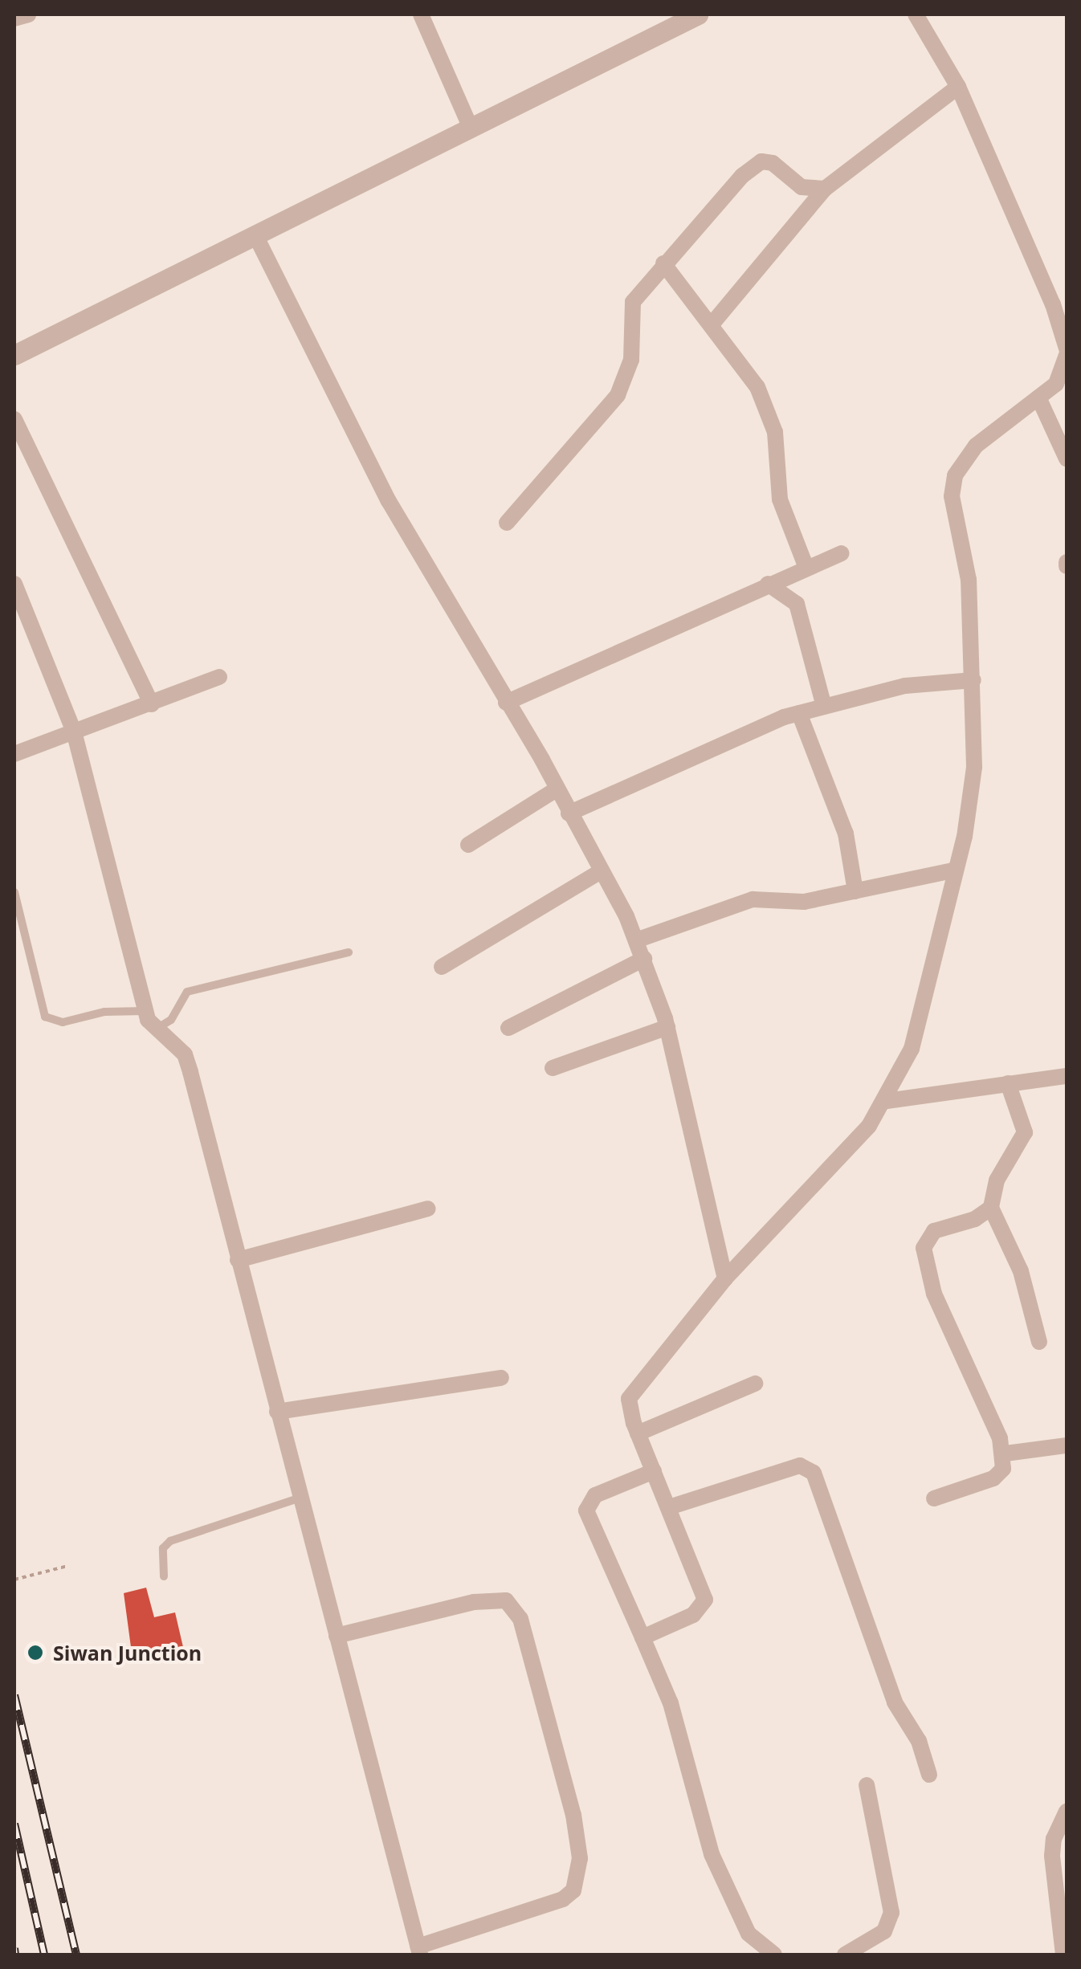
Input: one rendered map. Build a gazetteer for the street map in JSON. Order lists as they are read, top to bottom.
{
  "places": ["Siwan Junction"]
}
